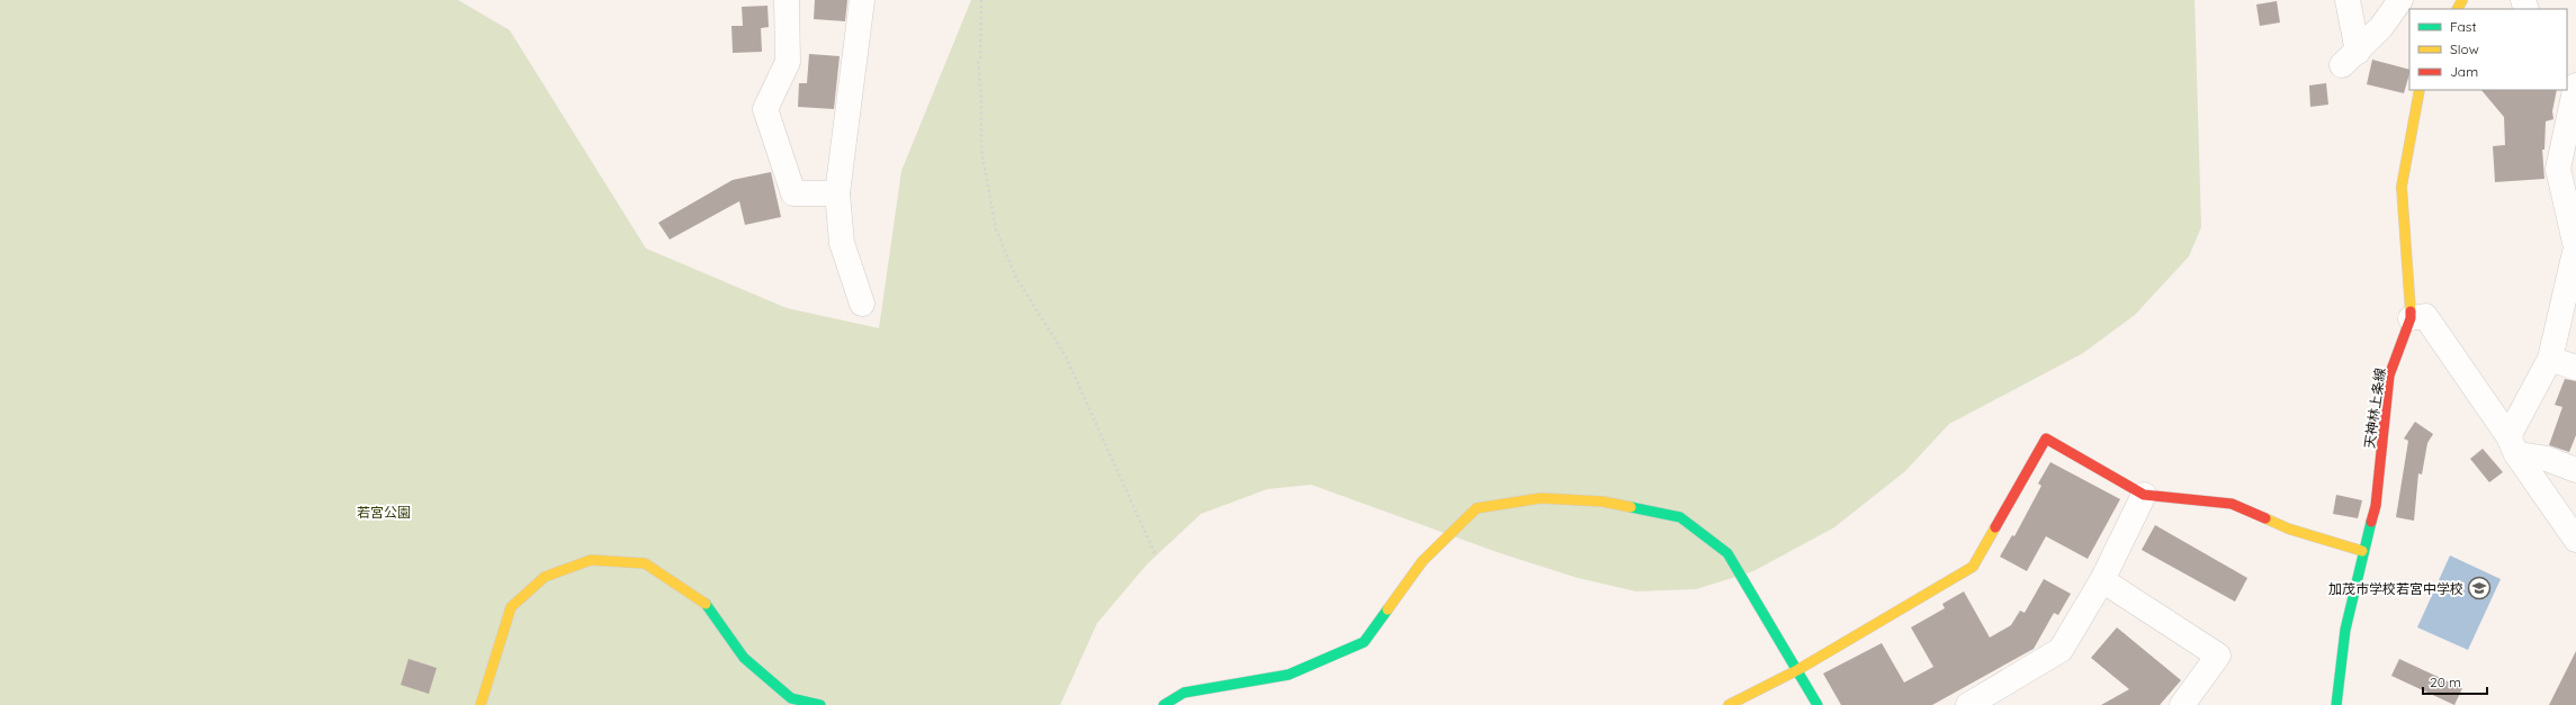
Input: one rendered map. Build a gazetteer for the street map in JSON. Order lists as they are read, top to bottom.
{
  "streets": {
    "street": ["天神林上条線"]
  },
  "parks": ["若宮公園"],
  "places": {
    "school or university": ["加茂市学校若宮中学校"]
  },
  "legend": ["Fast", "Slow", "Jam"],
  "scale_bar": "20 m"
}
